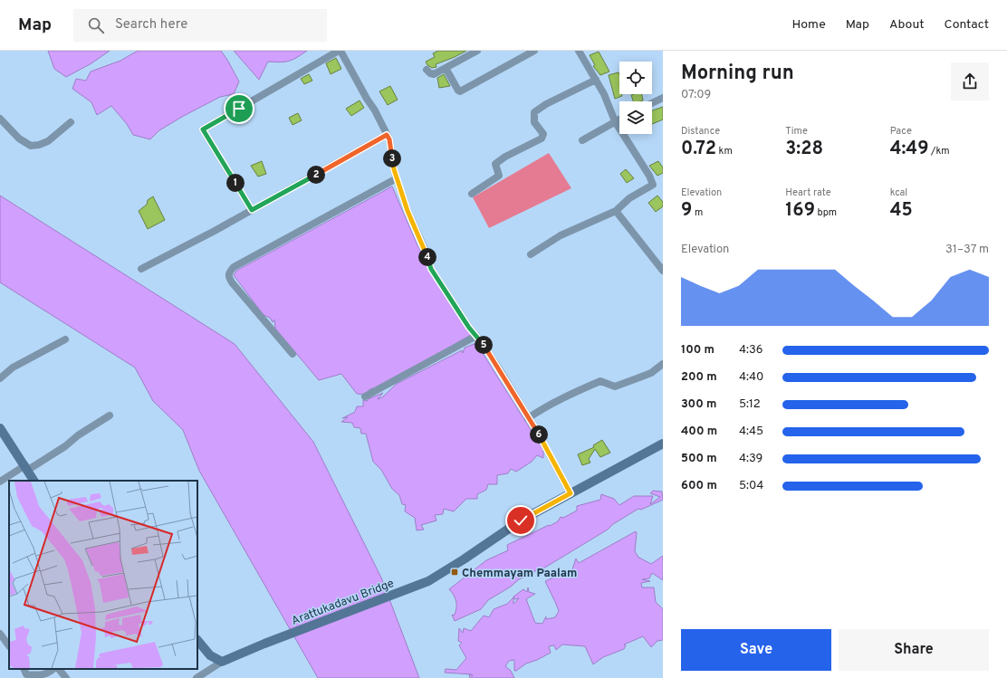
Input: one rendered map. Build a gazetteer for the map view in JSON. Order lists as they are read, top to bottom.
{
  "streets": {
    "main road": ["Arattukadavu Bridge"]
  },
  "places": {
    "transit": ["Chemmayam Paalam"]
  },
  "page": {
    "header": "Map",
    "search": "Search here",
    "nav": [
      "Home",
      "Map",
      "About",
      "Contact"
    ],
    "heading": ["Morning run", "07:09"],
    "stats": [
      ["Distance", "0.72 km"],
      ["Time", "3:28"],
      ["Pace", "4:49 /km"],
      ["Elevation", "9 m"],
      ["Heart rate", "169 bpm"],
      ["kcal", "45"]
    ],
    "pins": [
      "3",
      "2",
      "1",
      "4",
      "5",
      "6"
    ],
    "chart": ["Elevation", "31–37 m"],
    "list": [
      {
        "name": "100 m",
        "note": "4:36"
      },
      {
        "name": "200 m",
        "note": "4:40"
      },
      {
        "name": "300 m",
        "note": "5:12"
      },
      {
        "name": "400 m",
        "note": "4:45"
      },
      {
        "name": "500 m",
        "note": "4:39"
      },
      {
        "name": "600 m",
        "note": "5:04"
      }
    ],
    "buttons": ["Save", "Share"]
  }
}
